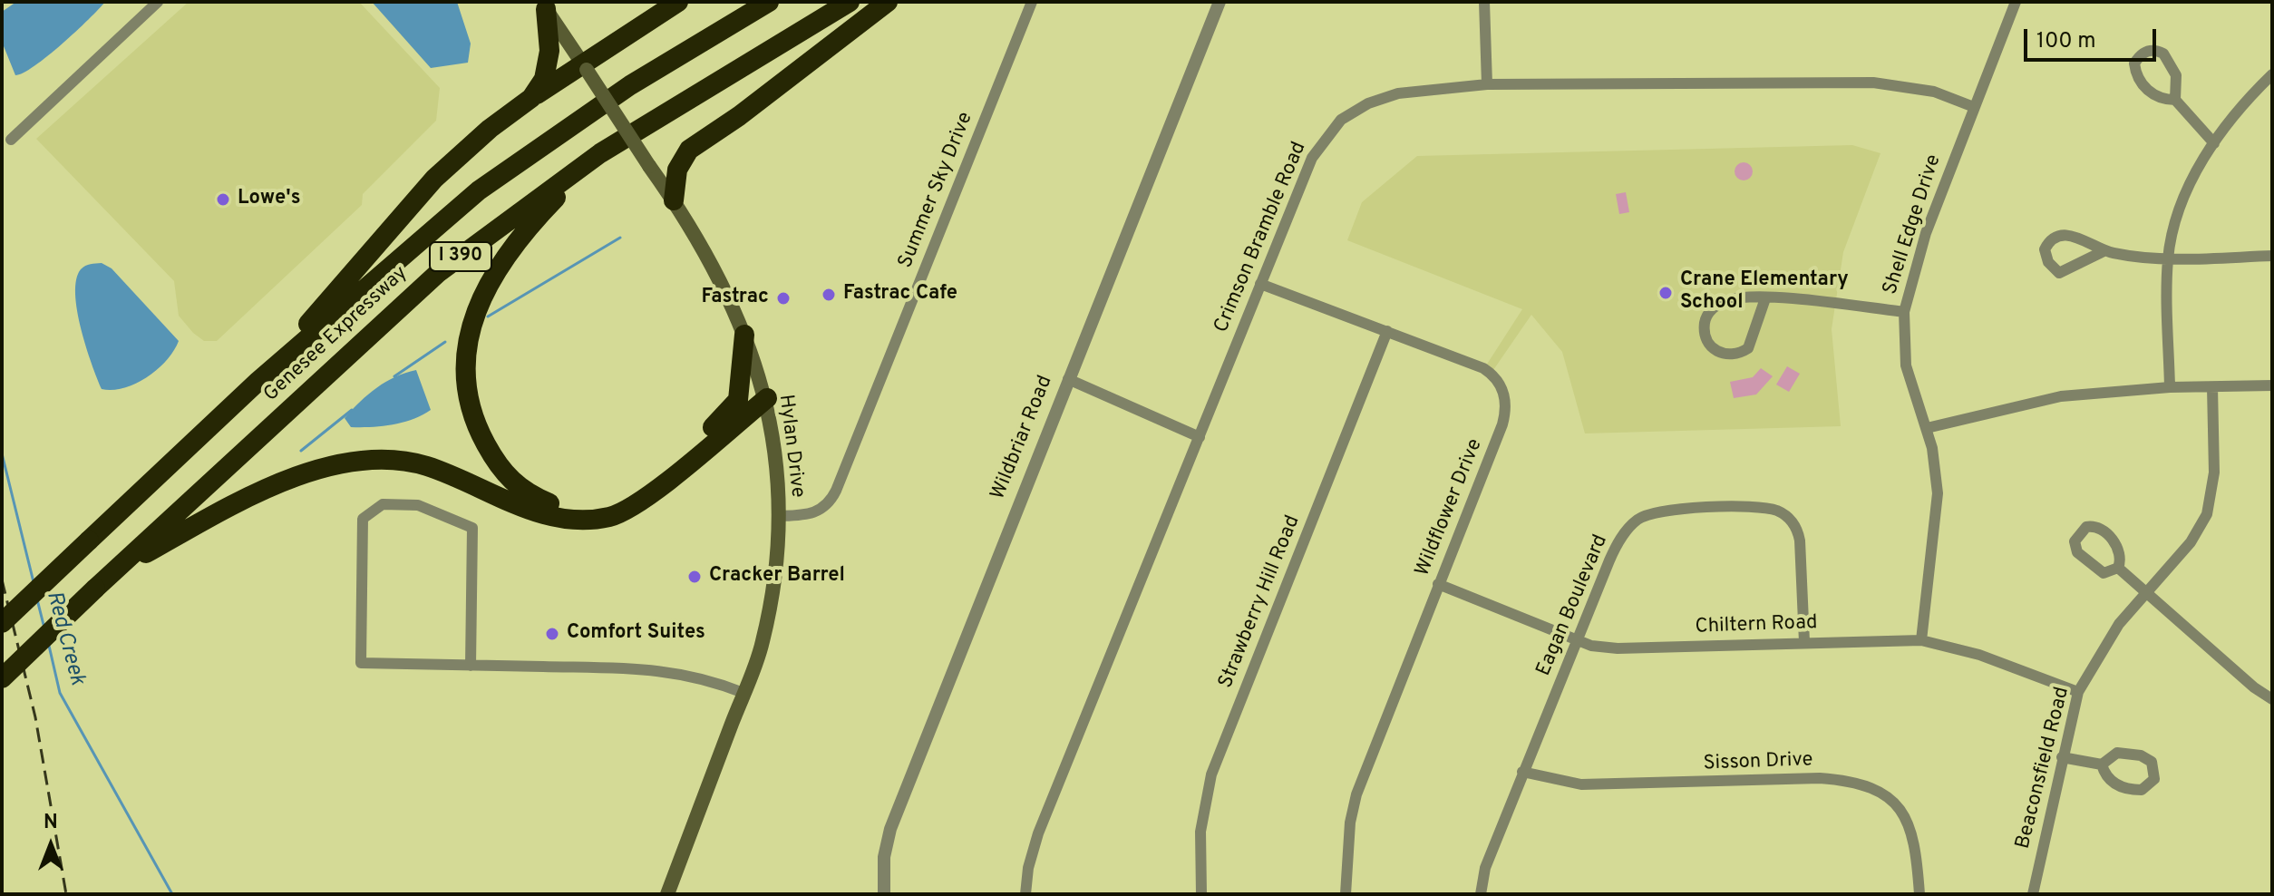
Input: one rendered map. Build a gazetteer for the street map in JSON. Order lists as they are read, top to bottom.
{
  "streets": {
    "highway": ["I 390", "Genesee Expressway"],
    "main road": ["Hylan Drive"],
    "street": [
      "Summer Sky Drive",
      "Shell Edge Drive",
      "Crimson Bramble Road",
      "Wildbriar Road",
      "Wildflower Drive",
      "Strawberry Hill Road",
      "Eagan Boulevard",
      "Chiltern Road",
      "Sisson Drive",
      "Beaconsfield Road"
    ]
  },
  "crossings": [
    ["Summer Sky Drive", "Hylan Drive"],
    ["Shell Edge Drive", "Crimson Bramble Road"],
    ["Shell Edge Drive", "Chiltern Road"],
    ["Crimson Bramble Road", "Wildflower Drive"],
    ["Wildflower Drive", "Strawberry Hill Road"],
    ["Wildflower Drive", "Chiltern Road"],
    ["Eagan Boulevard", "Chiltern Road"],
    ["Eagan Boulevard", "Sisson Drive"],
    ["Chiltern Road", "Beaconsfield Road"]
  ],
  "water": ["Red Creek"],
  "places": [
    "Lowe's",
    "Crane Elementary School",
    "Fastrac Cafe",
    "Fastrac",
    "Cracker Barrel",
    "Comfort Suites"
  ],
  "scale_bar": "100 m",
  "north": "top"
}
